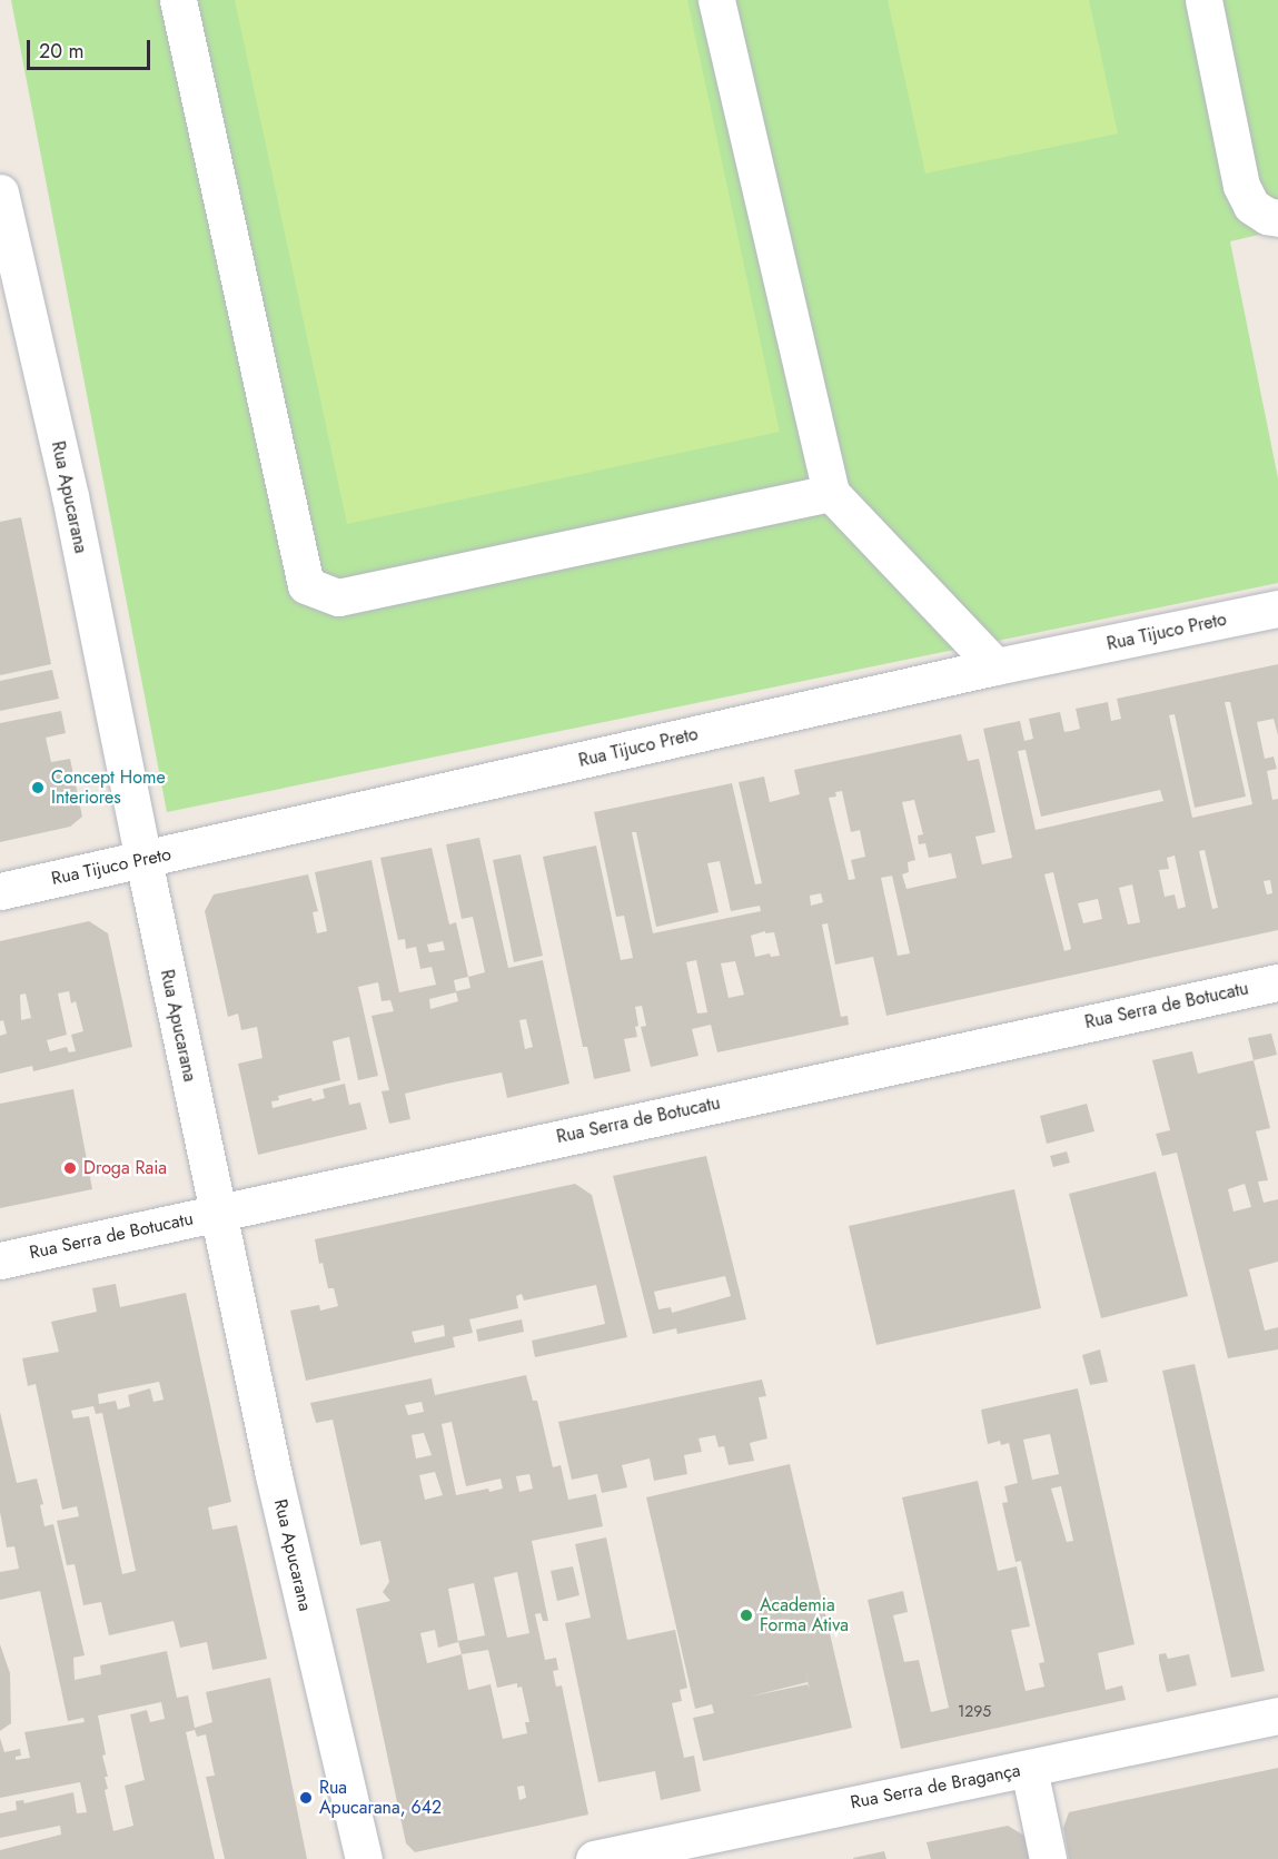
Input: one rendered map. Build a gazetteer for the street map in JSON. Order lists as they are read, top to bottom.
{
  "streets": {
    "street": [
      "Rua Apucarana",
      "Rua Tijuco Preto",
      "Rua Serra de Botucatu",
      "Rua Serra de Bragança"
    ]
  },
  "crossings": [
    ["Rua Apucarana", "Rua Tijuco Preto"],
    ["Rua Apucarana", "Rua Serra de Botucatu"]
  ],
  "places": [
    "Concept Home Interiores",
    "Droga Raia",
    "Academia Forma Ativa",
    "Rua Apucarana, 642"
  ],
  "house_numbers": ["1295"],
  "scale_bar": "20 m"
}
